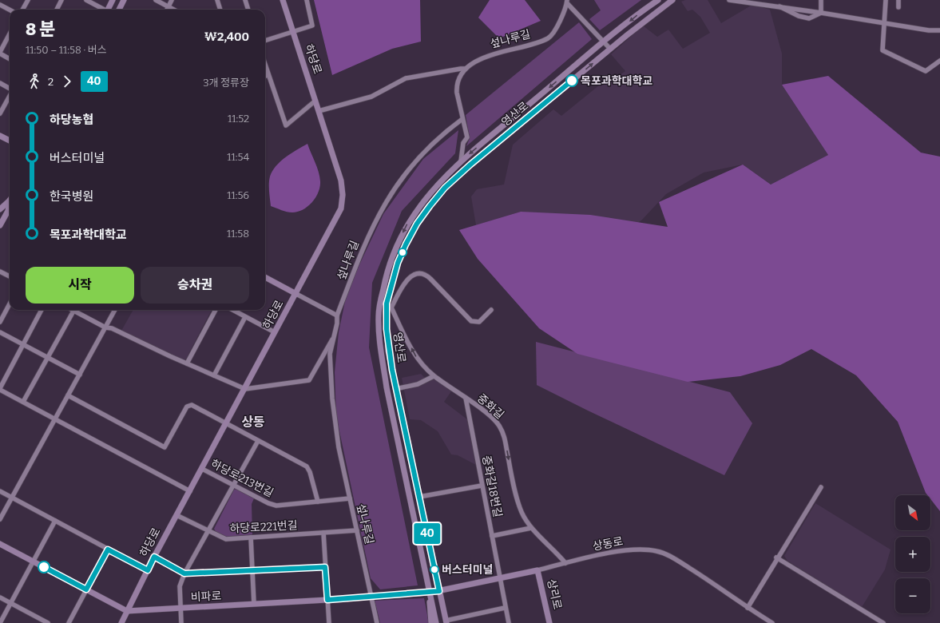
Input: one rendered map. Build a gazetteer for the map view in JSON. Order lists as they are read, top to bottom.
{
  "streets": {
    "street": [
      "섶나루길",
      "하당로",
      "영산로",
      "중화길",
      "하당로213번길",
      "중화길18번길",
      "하당로221번길",
      "상동로",
      "상리로",
      "비파로"
    ]
  },
  "crossings": [
    ["섶나루길", "하당로213번길"],
    ["섶나루길", "하당로221번길"],
    ["섶나루길", "비파로"],
    ["하당로", "하당로213번길"],
    ["하당로", "하당로221번길"],
    ["하당로", "비파로"],
    ["영산로", "중화길"],
    ["영산로", "상동로"],
    ["영산로", "비파로"],
    ["중화길", "중화길18번길"],
    ["중화길", "상동로"],
    ["중화길18번길", "상동로"],
    ["상동로", "상리로"],
    ["상동로", "비파로"]
  ],
  "districts": ["상동"],
  "places": ["목포과학대학교", "버스터미널"],
  "lines": ["bus line 40"],
  "north": "bottom right",
  "page": {
    "on_map": "40",
    "heading": ["8 분", "11:50 – 11:58 · 버스", "₩2,400"],
    "legs": ["2", "40", "3개 정류장"],
    "list": [
      {
        "name": "하당농협",
        "value": "11:52"
      },
      {
        "name": "버스터미널",
        "value": "11:54"
      },
      {
        "name": "한국병원",
        "value": "11:56"
      },
      {
        "name": "목포과학대학교",
        "value": "11:58"
      }
    ],
    "buttons": ["시작", "승차권"],
    "map_buttons": ["+", "−"]
  }
}
